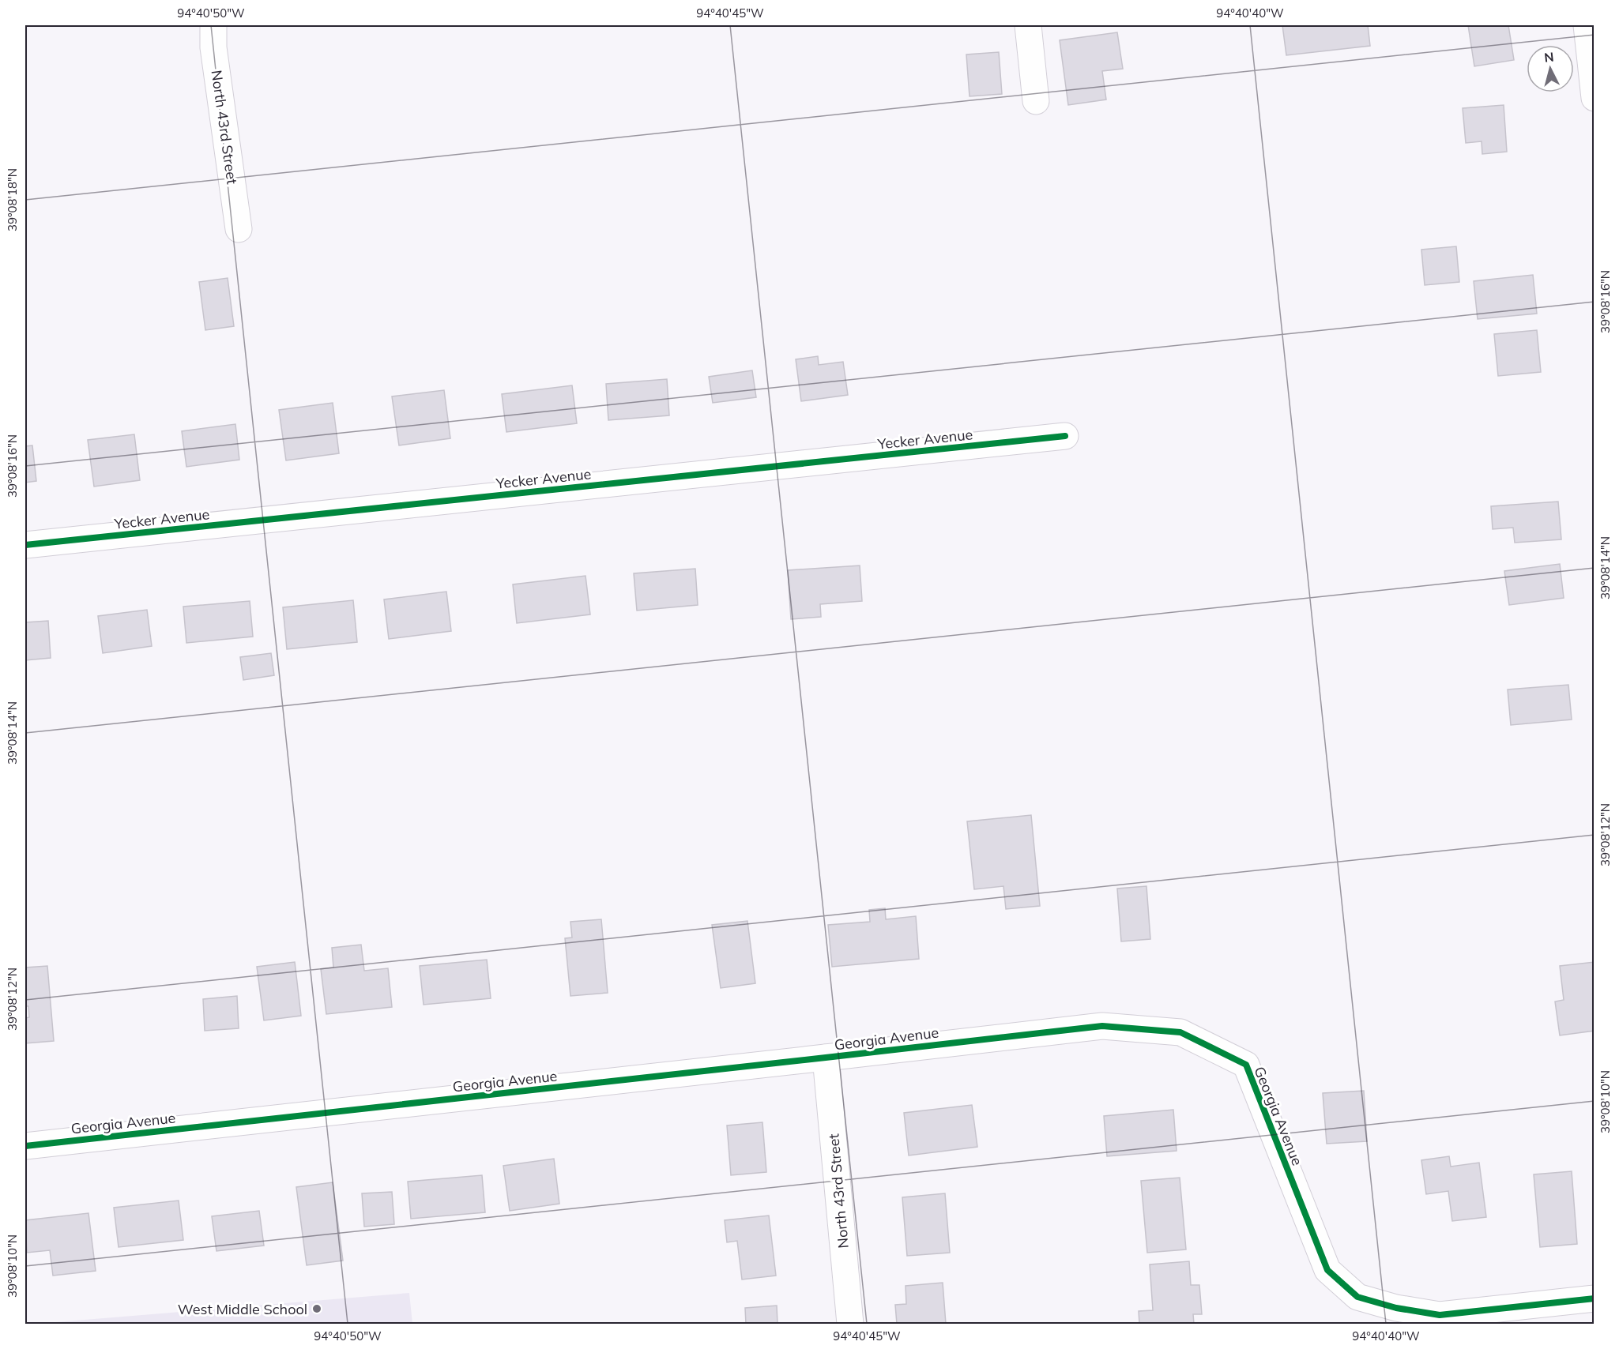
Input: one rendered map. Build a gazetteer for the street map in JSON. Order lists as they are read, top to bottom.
{
  "streets": {
    "street": ["North 43rd Street", "Yecker Avenue", "Georgia Avenue"]
  },
  "crossings": [
    ["North 43rd Street", "Georgia Avenue"]
  ],
  "places": ["West Middle School"],
  "north": "top",
  "coordinates": [
    "94°40'50\"W",
    "94°40'45\"W",
    "94°40'40\"W",
    "39°08'18\"N",
    "39°08'16\"N",
    "39°08'14\"N",
    "39°08'12\"N",
    "39°08'10\"N"
  ]
}
